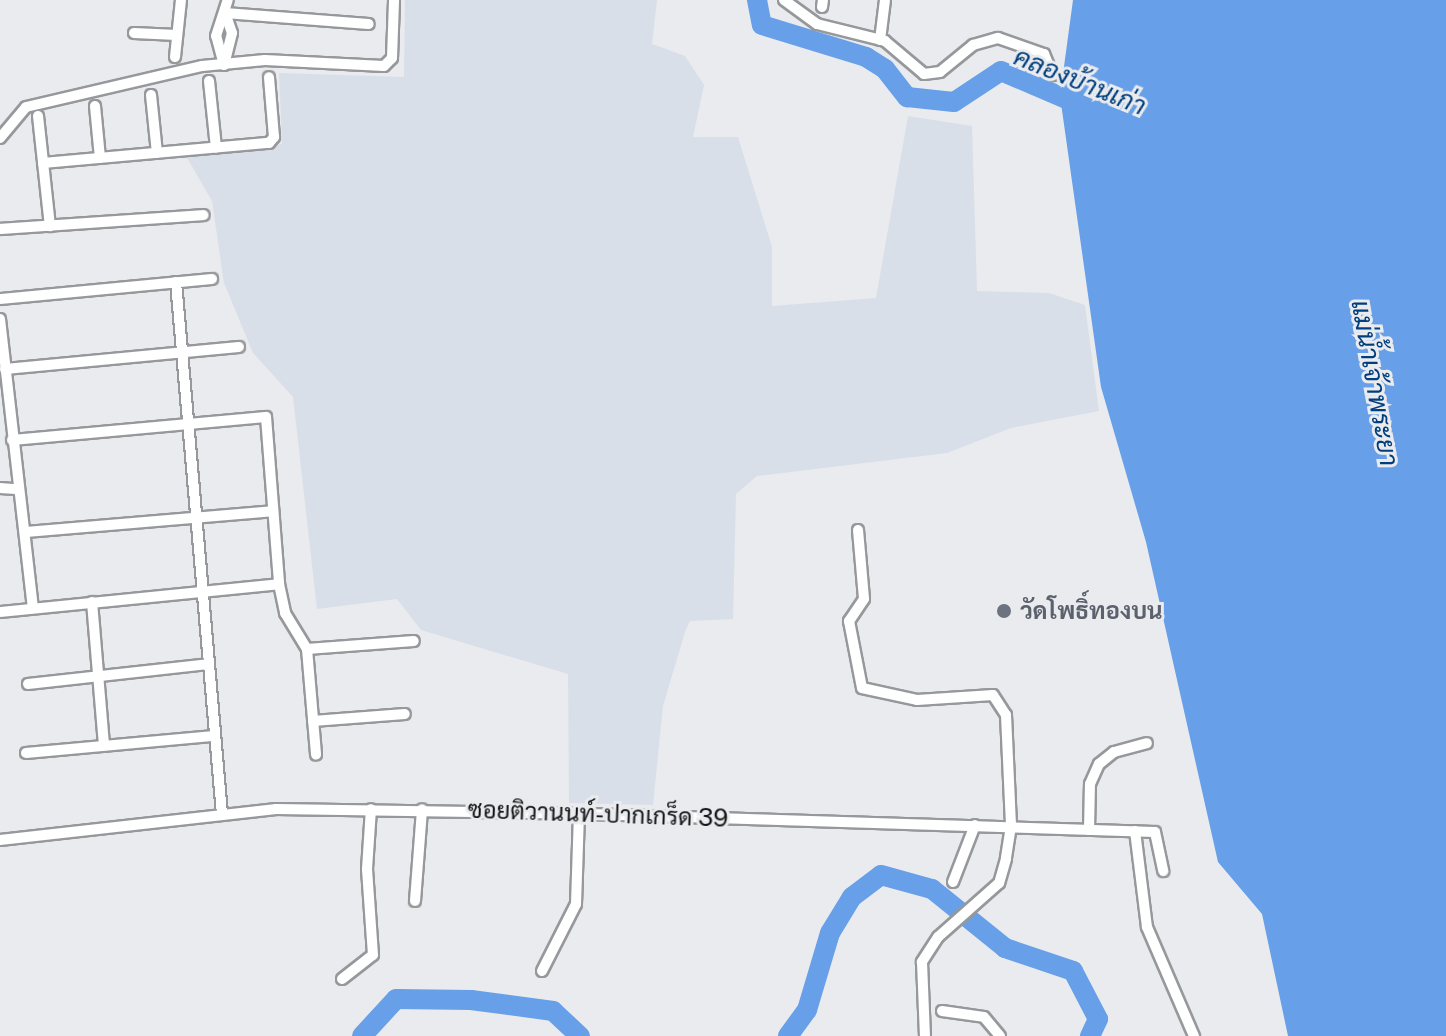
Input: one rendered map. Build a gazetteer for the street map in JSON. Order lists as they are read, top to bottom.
{
  "streets": {
    "street": ["ซอยติวานนท์-ปากเกร็ด 39"]
  },
  "water": ["คลองบ้านเก่า", "แม่น้ำเจ้าพระยา"],
  "places": ["วัดโพธิ์ทองบน"]
}
